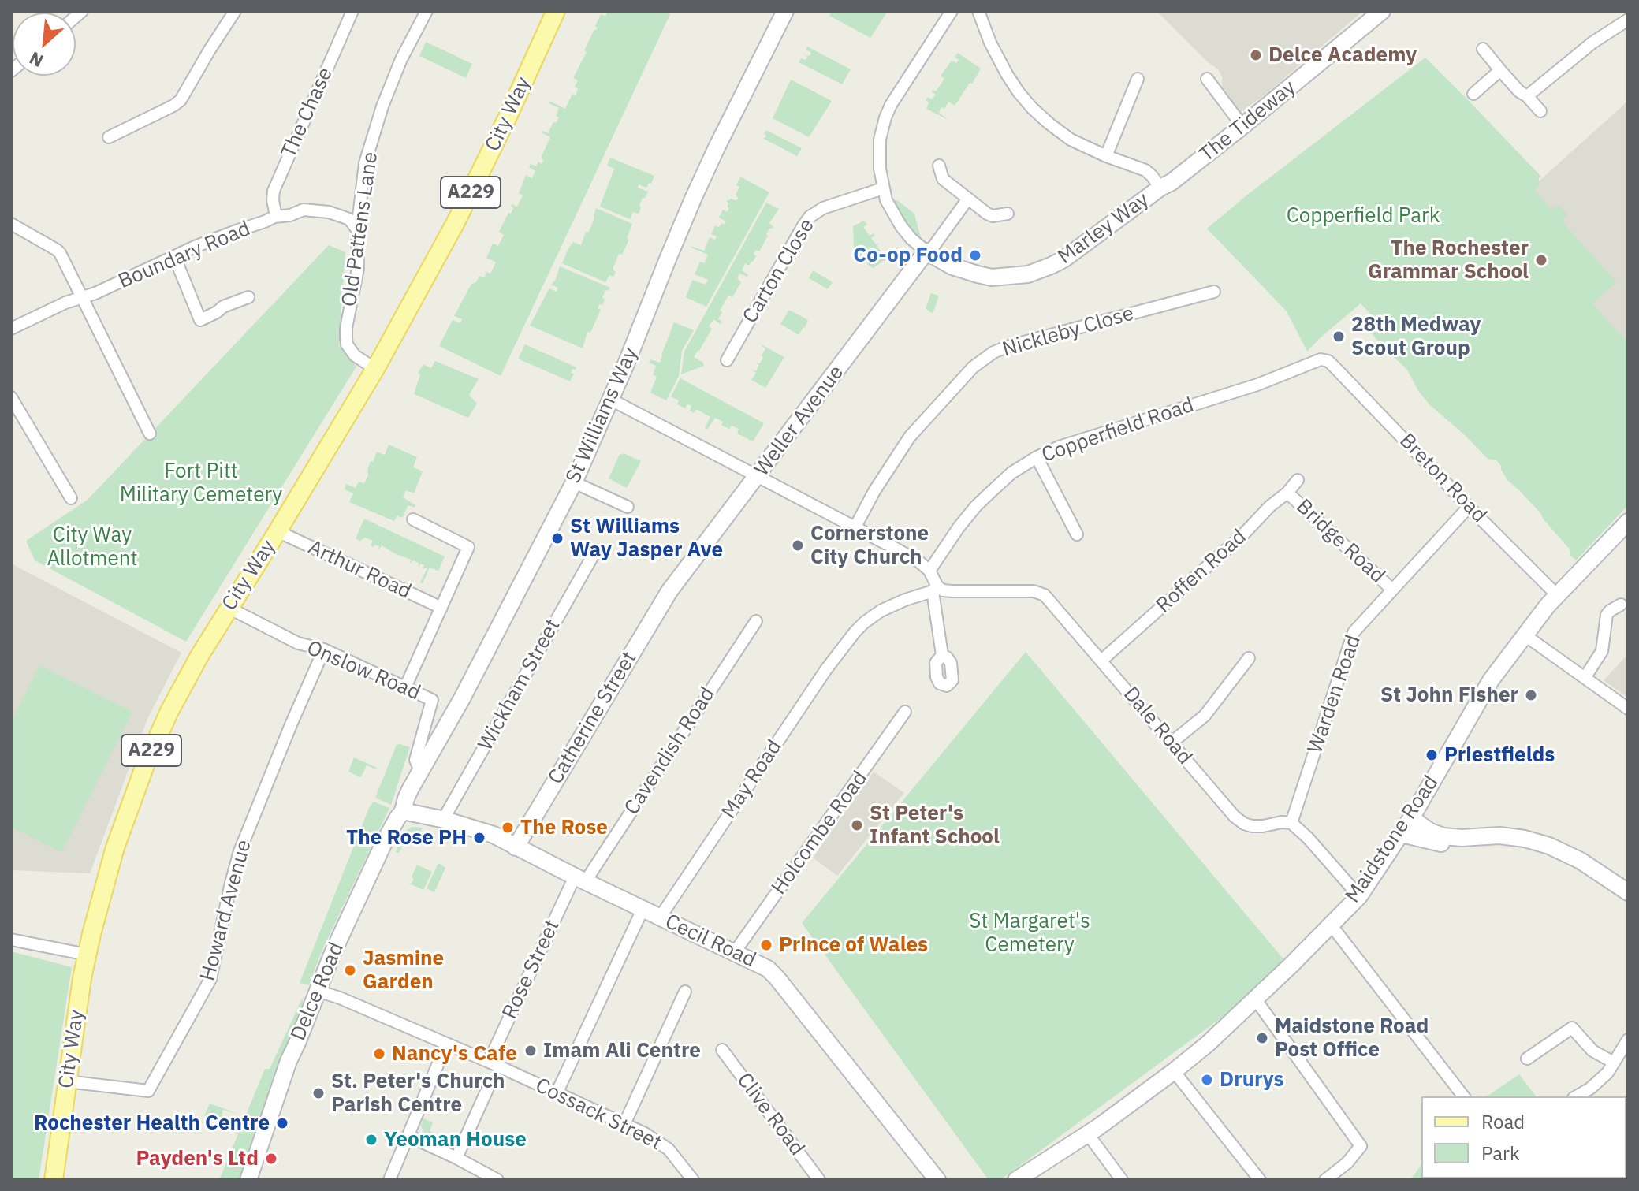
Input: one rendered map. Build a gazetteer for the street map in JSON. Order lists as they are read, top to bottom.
{
  "streets": {
    "main road": ["City Way", "A229"],
    "street": [
      "The Chase",
      "The Tideway",
      "Marley Way",
      "Old Pattens Lane",
      "Boundary Road",
      "Carton Close",
      "Nickleby Close",
      "St Williams Way",
      "Weller Avenue",
      "Copperfield Road",
      "Breton Road",
      "Bridge Road",
      "Arthur Road",
      "Roffen Road",
      "Onslow Road",
      "Wickham Street",
      "Warden Road",
      "Catherine Street",
      "Dale Road",
      "Cavendish Road",
      "May Road",
      "Holcombe Road",
      "Maidstone Road",
      "Howard Avenue",
      "Cecil Road",
      "Rose Street",
      "Delce Road",
      "Cossack Street",
      "Clive Road"
    ]
  },
  "crossings": [
    ["The Chase", "Boundary Road"],
    ["City Way", "Old Pattens Lane"],
    ["City Way", "Arthur Road"],
    ["City Way", "Onslow Road"],
    ["City Way", "Howard Avenue"],
    ["The Tideway", "Marley Way"],
    ["Marley Way", "Weller Avenue"],
    ["Old Pattens Lane", "Boundary Road"],
    ["St Williams Way", "Onslow Road"],
    ["St Williams Way", "Cecil Road"],
    ["St Williams Way", "Delce Road"],
    ["Weller Avenue", "Catherine Street"],
    ["Copperfield Road", "Breton Road"],
    ["Breton Road", "Warden Road"],
    ["Breton Road", "Maidstone Road"],
    ["Bridge Road", "Roffen Road"],
    ["Bridge Road", "Warden Road"],
    ["Roffen Road", "Dale Road"],
    ["Onslow Road", "Howard Avenue"],
    ["Wickham Street", "Cecil Road"],
    ["Warden Road", "Dale Road"],
    ["Catherine Street", "Cecil Road"],
    ["Dale Road", "May Road"],
    ["Cavendish Road", "Cecil Road"],
    ["Cavendish Road", "Rose Street"],
    ["May Road", "Cecil Road"],
    ["Holcombe Road", "Cecil Road"],
    ["Cecil Road", "Rose Street"],
    ["Cecil Road", "Delce Road"],
    ["Rose Street", "Cossack Street"],
    ["Delce Road", "Cossack Street"]
  ],
  "parks": [
    "Copperfield Park",
    "Fort Pitt Military Cemetery",
    "City Way Allotment",
    "St Margaret's Cemetery"
  ],
  "places": [
    "Delce Academy",
    "Co-op Food",
    "The Rochester Grammar School",
    "28th Medway Scout Group",
    "St Williams Way Jasper Ave",
    "Cornerstone City Church",
    "St John Fisher",
    "Priestfields",
    "St Peter's Infant School",
    "The Rose",
    "The Rose PH",
    "Prince of Wales",
    "Jasmine Garden",
    "Maidstone Road Post Office",
    "Imam Ali Centre",
    "Nancy's Cafe",
    "Drurys",
    "St. Peter's Church Parish Centre",
    "Rochester Health Centre",
    "Yeoman House",
    "Payden's Ltd"
  ],
  "legend": ["Road", "Park"],
  "north": "bottom left"
}
